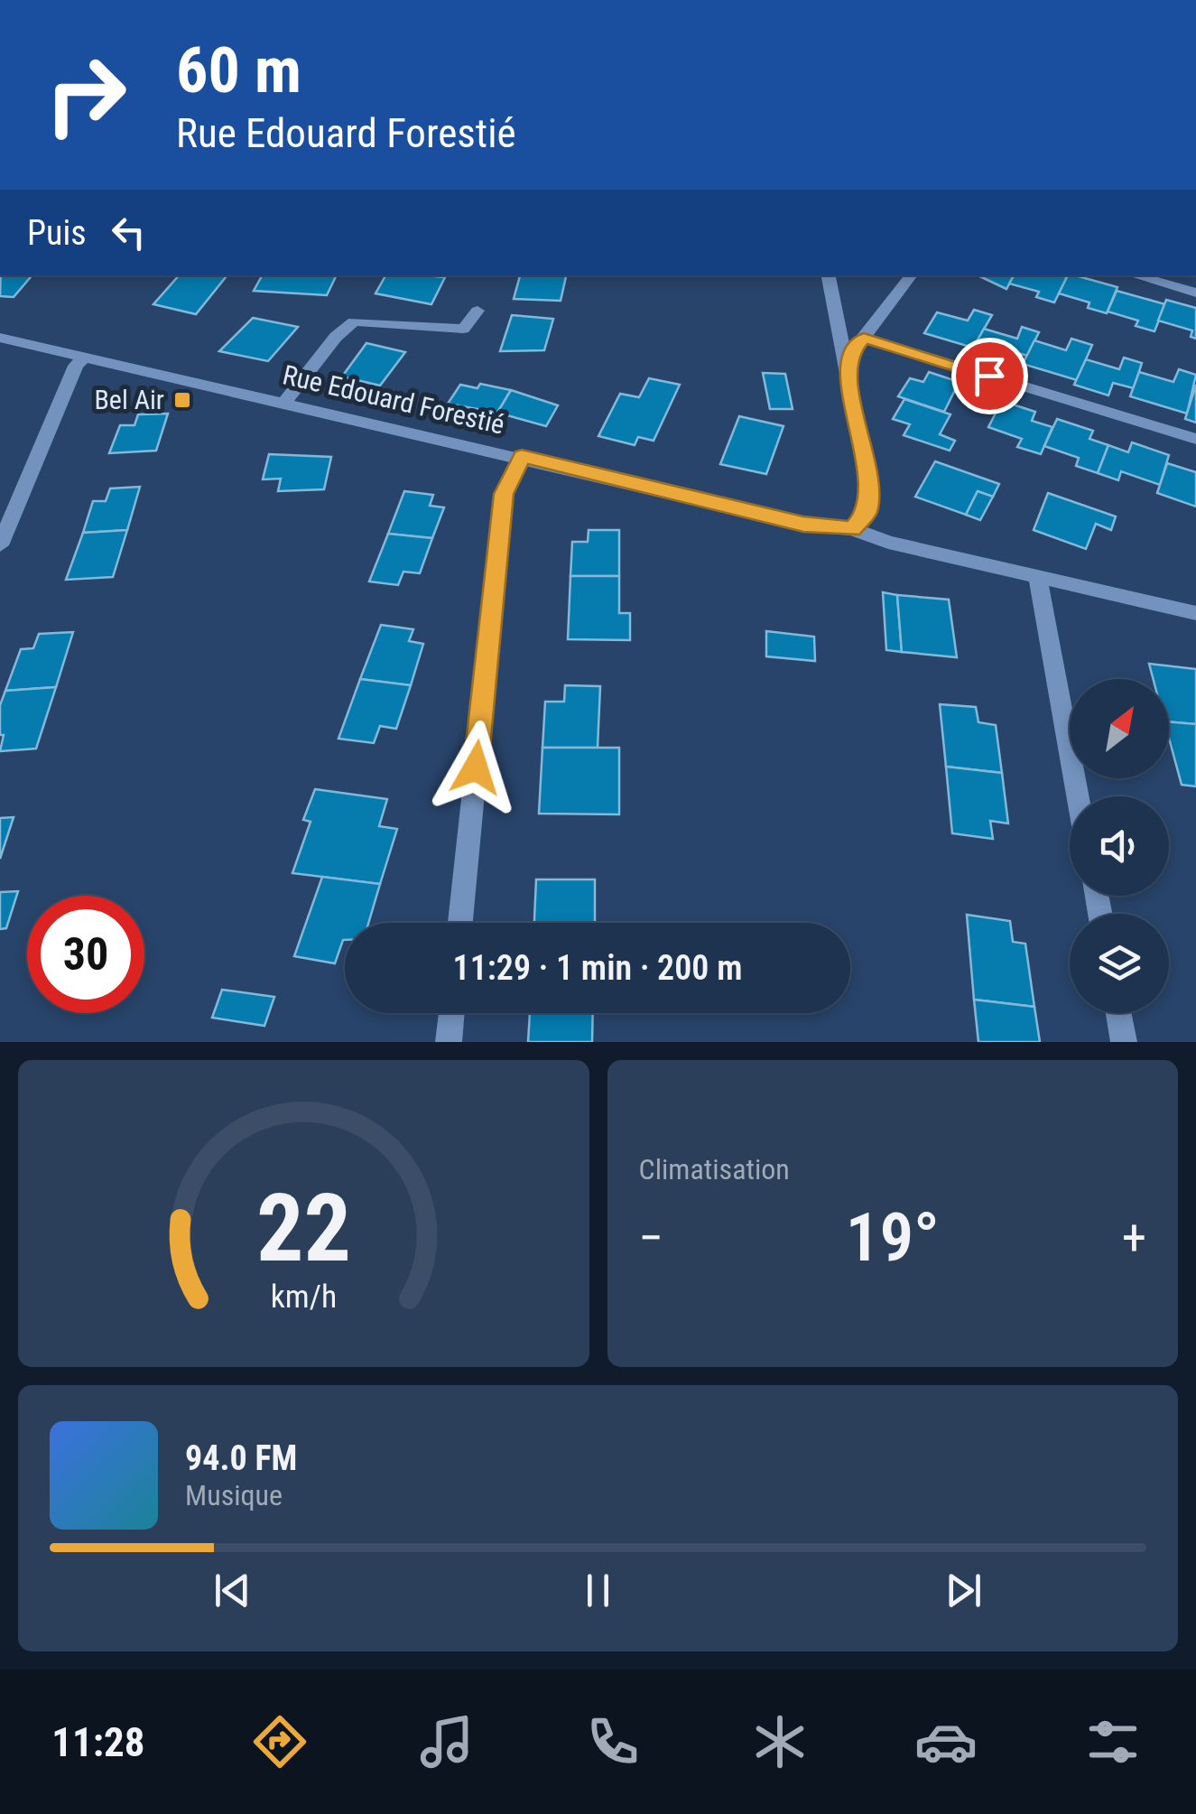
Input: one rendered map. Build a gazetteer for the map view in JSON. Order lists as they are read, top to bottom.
{
  "streets": {
    "street": ["Rue Edouard Forestié"]
  },
  "places": {
    "transit": ["Bel Air"]
  },
  "north": "top right",
  "page": {
    "turn": ["60 m", "Rue Edouard Forestié"],
    "then": "Puis",
    "limit": "30",
    "trip": "11:29 · 1 min · 200 m",
    "tile": "Climatisation",
    "heat": ["−", "19°", "+"],
    "song": ["94.0 FM", "Musique"],
    "tabs": "11:28",
    "gauge": ["22", "km/h"]
  }
}
